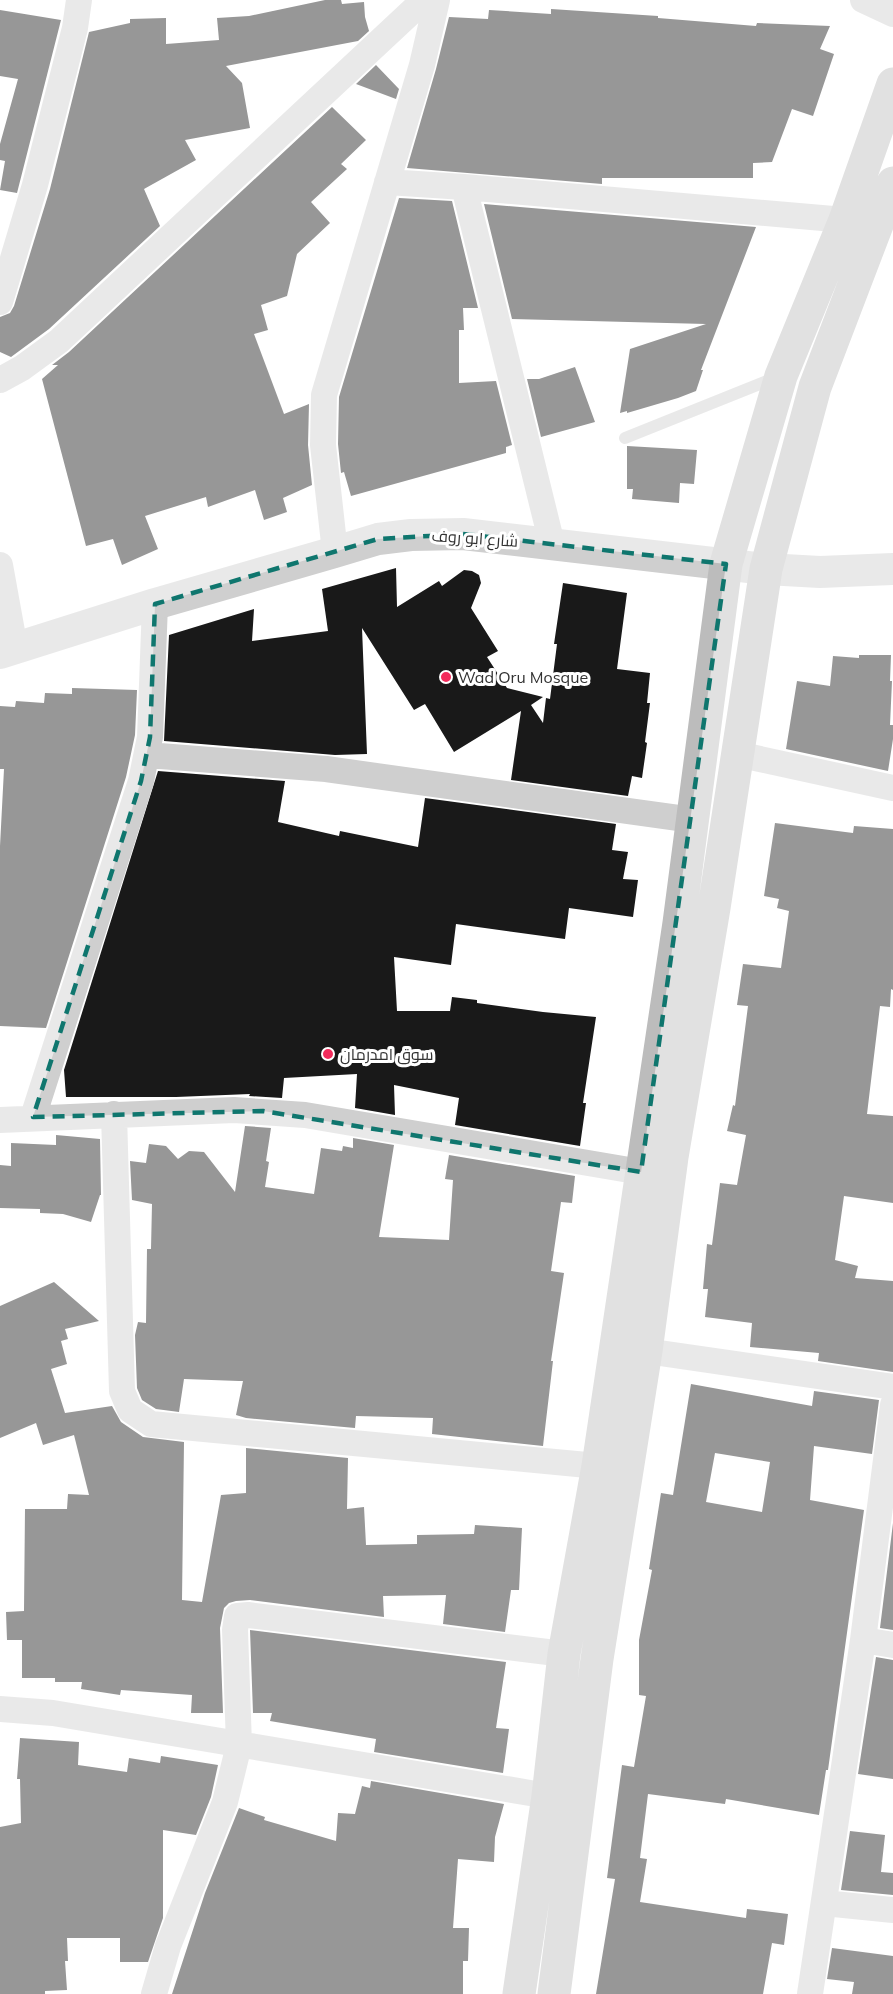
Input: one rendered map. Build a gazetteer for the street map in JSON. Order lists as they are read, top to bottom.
{
  "streets": {
    "street": ["شارع ابو روف"]
  },
  "places": ["Wad Oru Mosque", "سوق امدرمان"]
}
